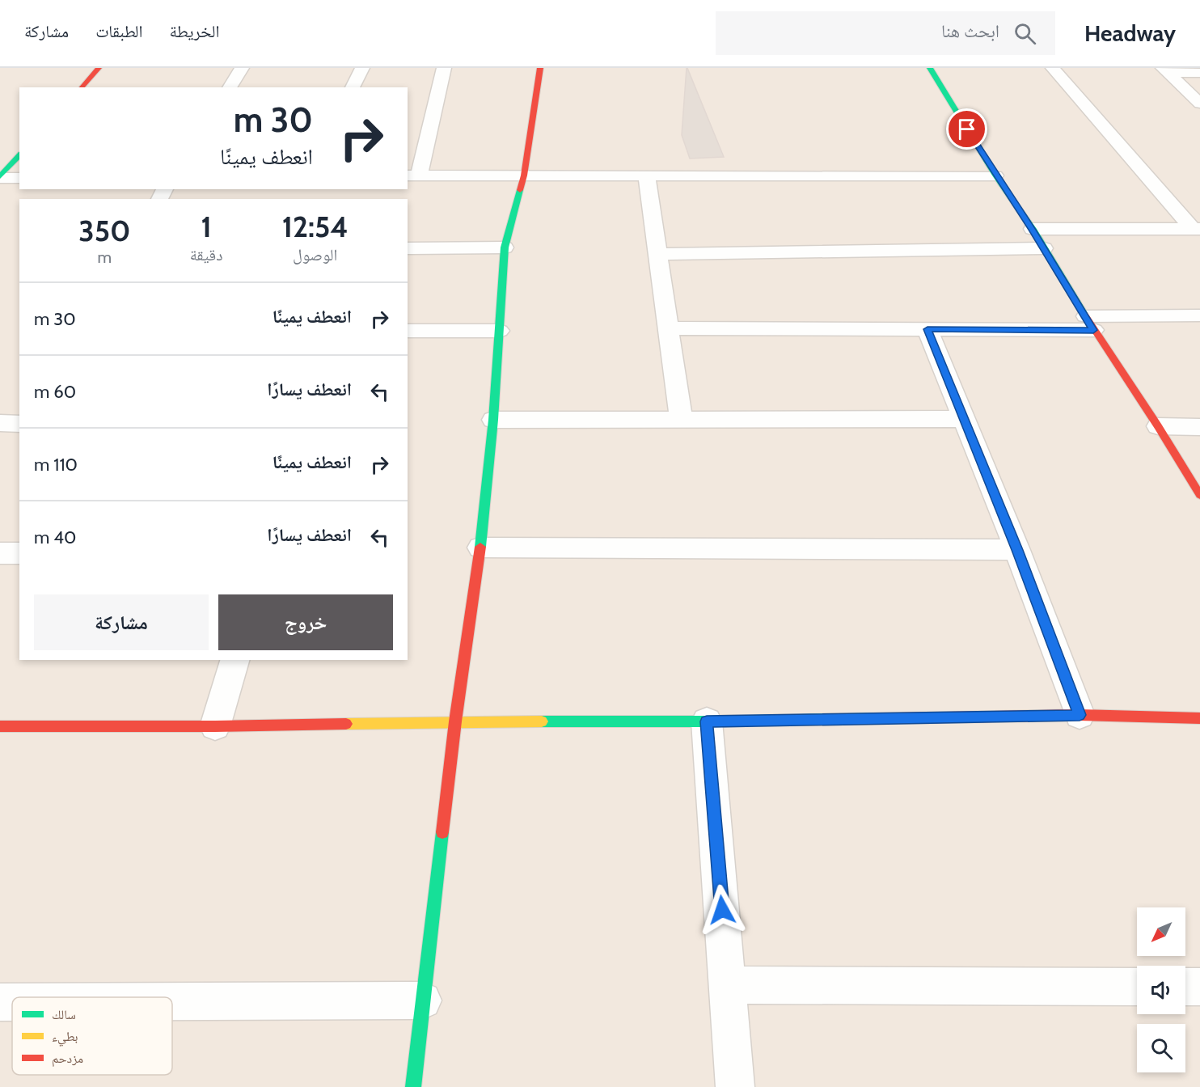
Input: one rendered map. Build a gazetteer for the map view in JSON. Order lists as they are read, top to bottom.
{
  "legend": ["سالك", "بطيء", "مزدحم"],
  "north": "bottom left",
  "page": {
    "header": "Headway",
    "search": "ابحث هنا",
    "nav": ["الخريطة", "الطبقات", "مشاركة"],
    "turn": ["30 m", "انعطف يمينًا"],
    "eta": [
      "12:54",
      "الوصول",
      "1",
      "دقيقة",
      "350",
      "m"
    ],
    "list": [
      {
        "name": "انعطف يمينًا",
        "value": "30 m"
      },
      {
        "name": "انعطف يسارًا",
        "value": "60 m"
      },
      {
        "name": "انعطف يمينًا",
        "value": "110 m"
      },
      {
        "name": "انعطف يسارًا",
        "value": "40 m"
      }
    ],
    "buttons": ["خروج", "مشاركة"]
  }
}
